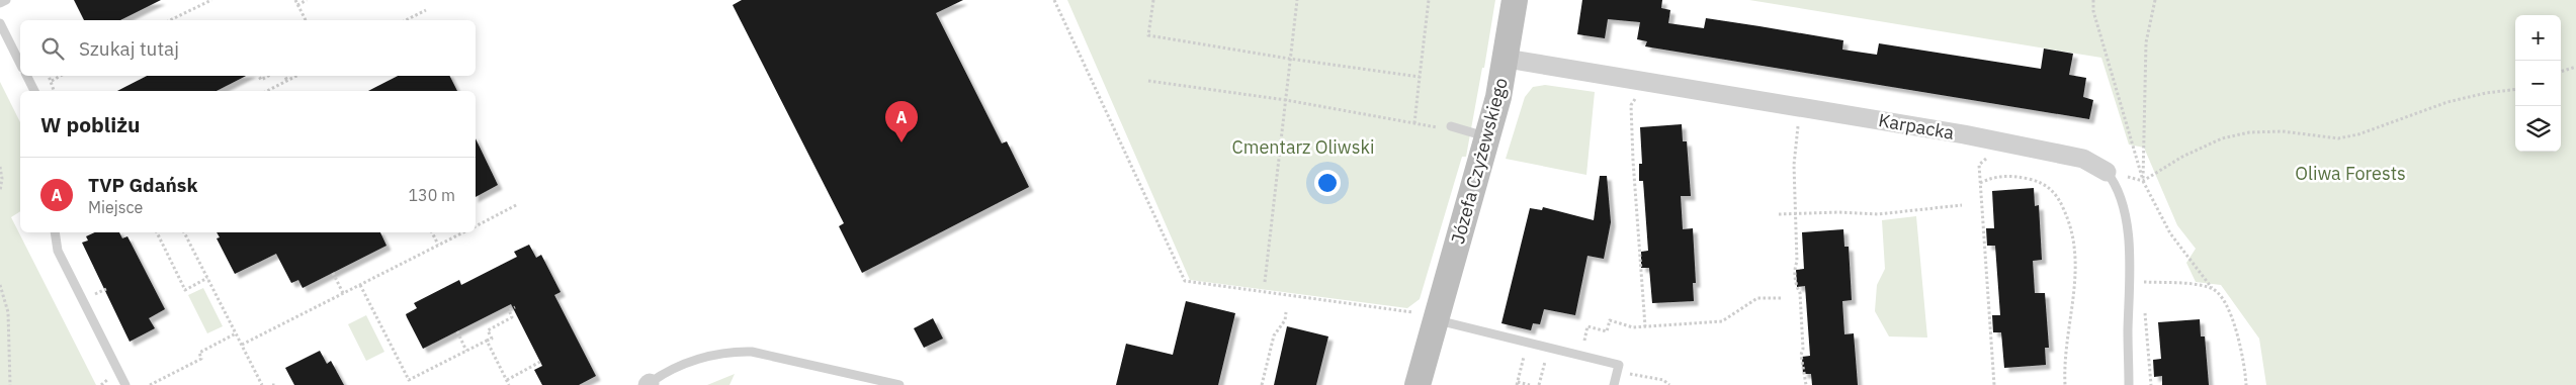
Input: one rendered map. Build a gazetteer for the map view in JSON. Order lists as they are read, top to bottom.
{
  "streets": {
    "street": ["Karpacka", "Józefa Czyżewskiego"]
  },
  "crossings": [
    ["Karpacka", "Józefa Czyżewskiego"]
  ],
  "parks": ["Cmentarz Oliwski", "Oliwa Forests"],
  "page": {
    "map_buttons": ["+", "−"],
    "search": "Szukaj tutaj",
    "heading": "W pobliżu",
    "pins": "A",
    "list": [
      {
        "mark": "A",
        "name": "TVP Gdańsk",
        "note": "Miejsce",
        "value": "130 m"
      }
    ]
  }
}
